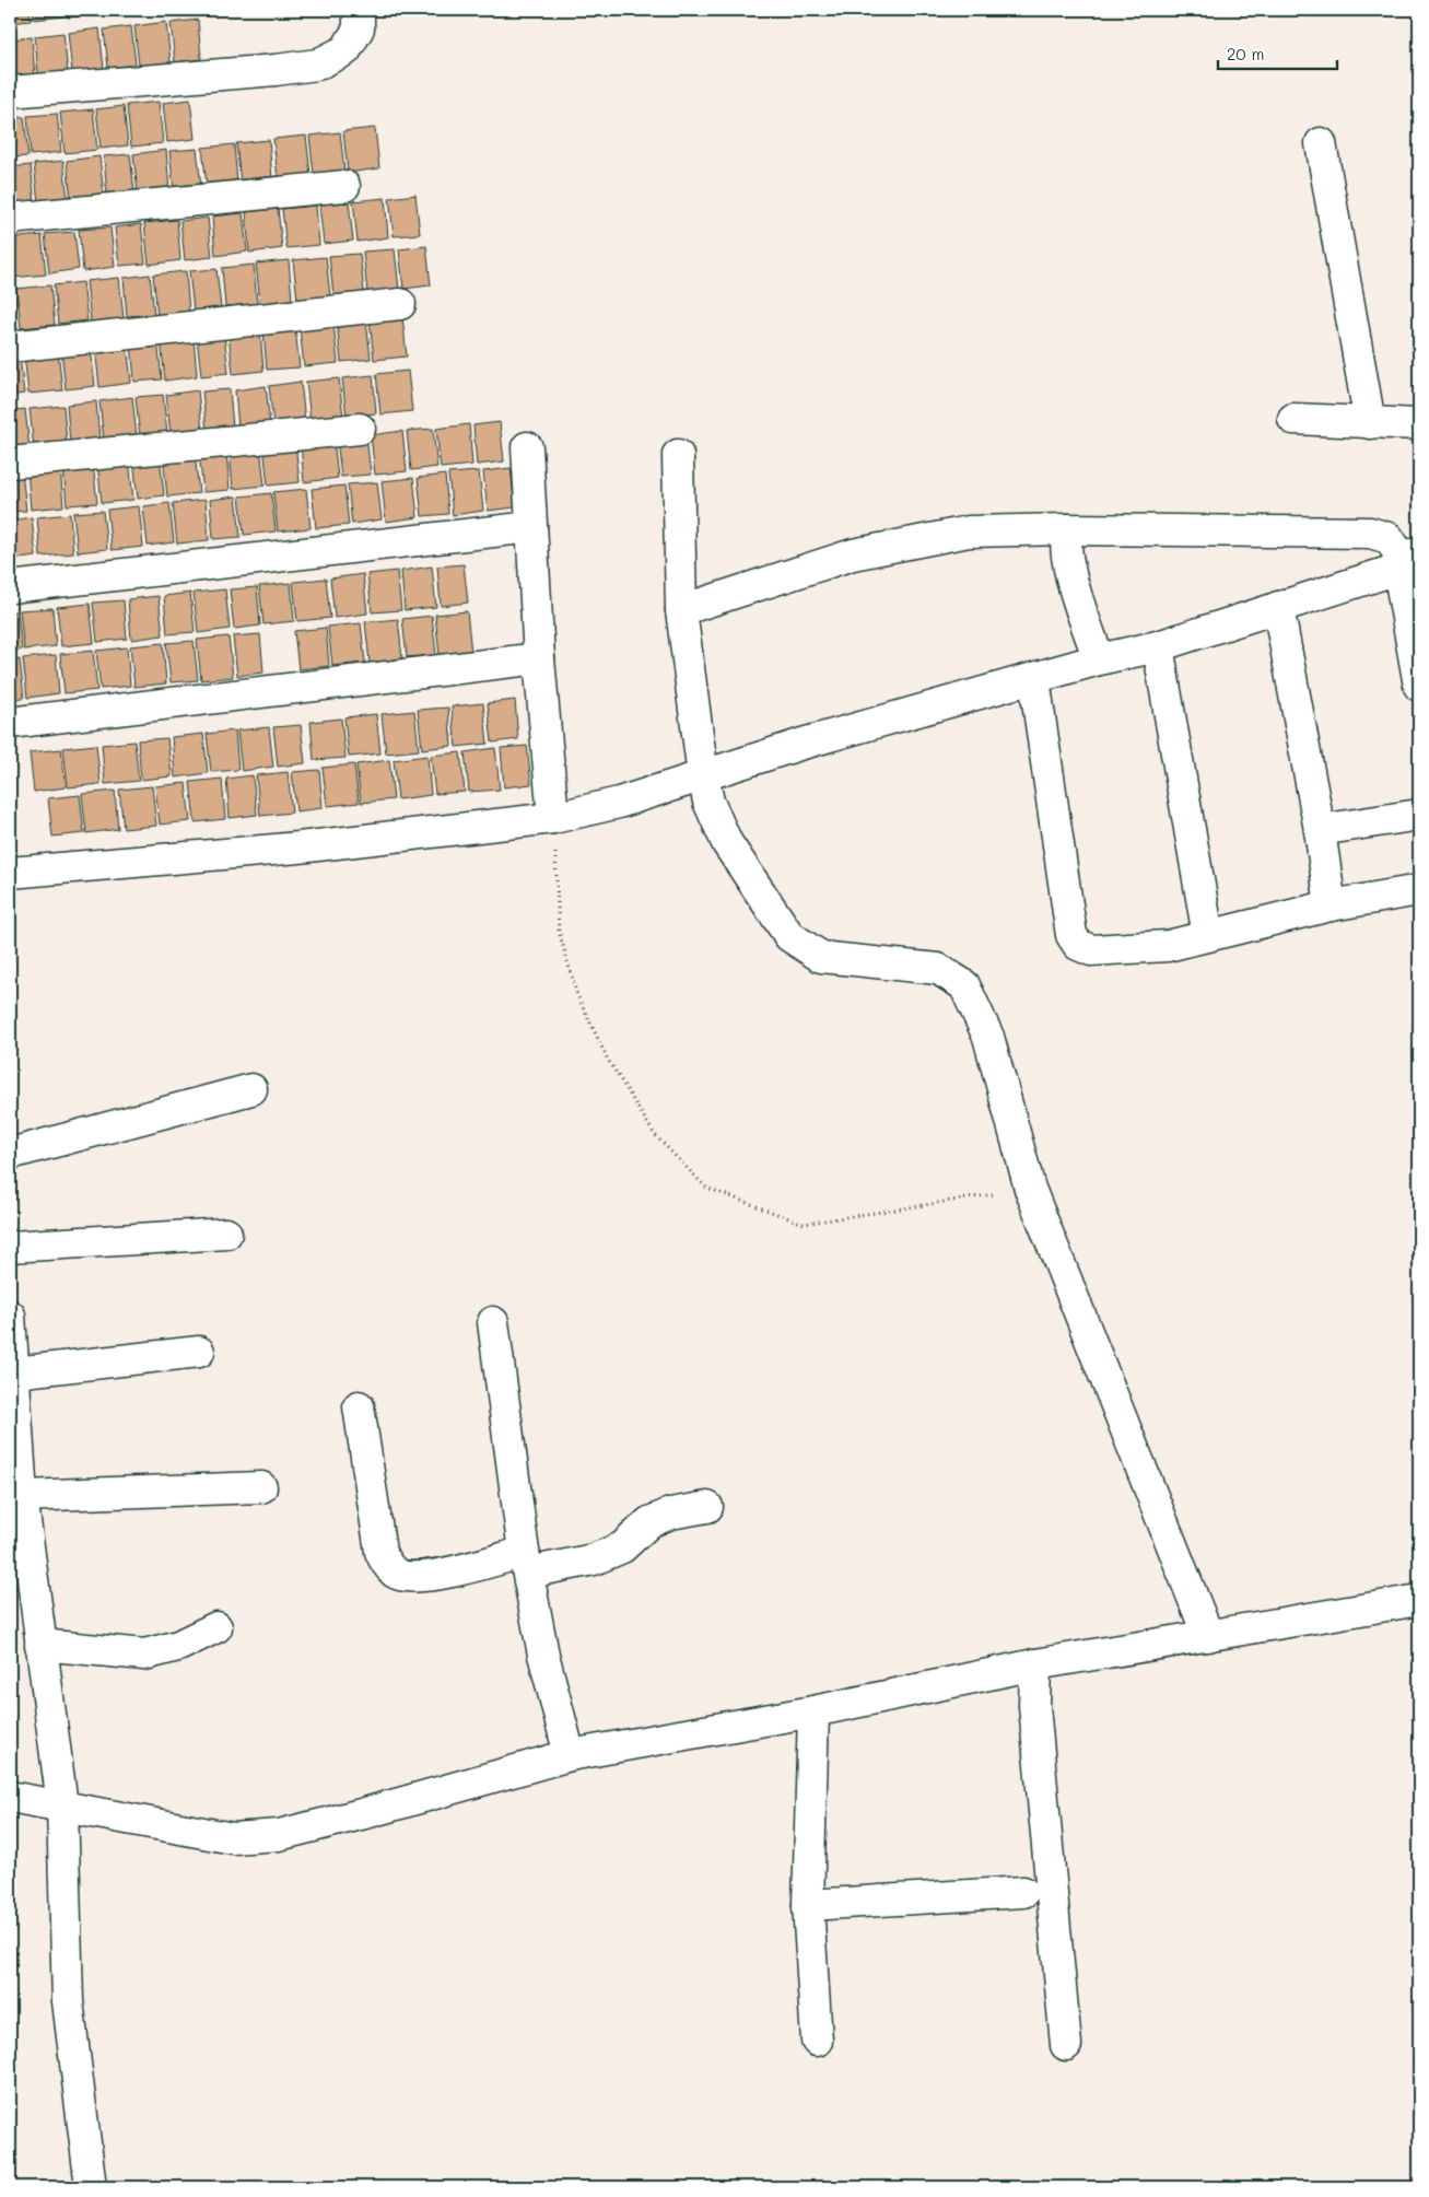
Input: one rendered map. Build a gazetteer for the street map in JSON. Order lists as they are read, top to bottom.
{
  "scale_bar": "20 m"
}
